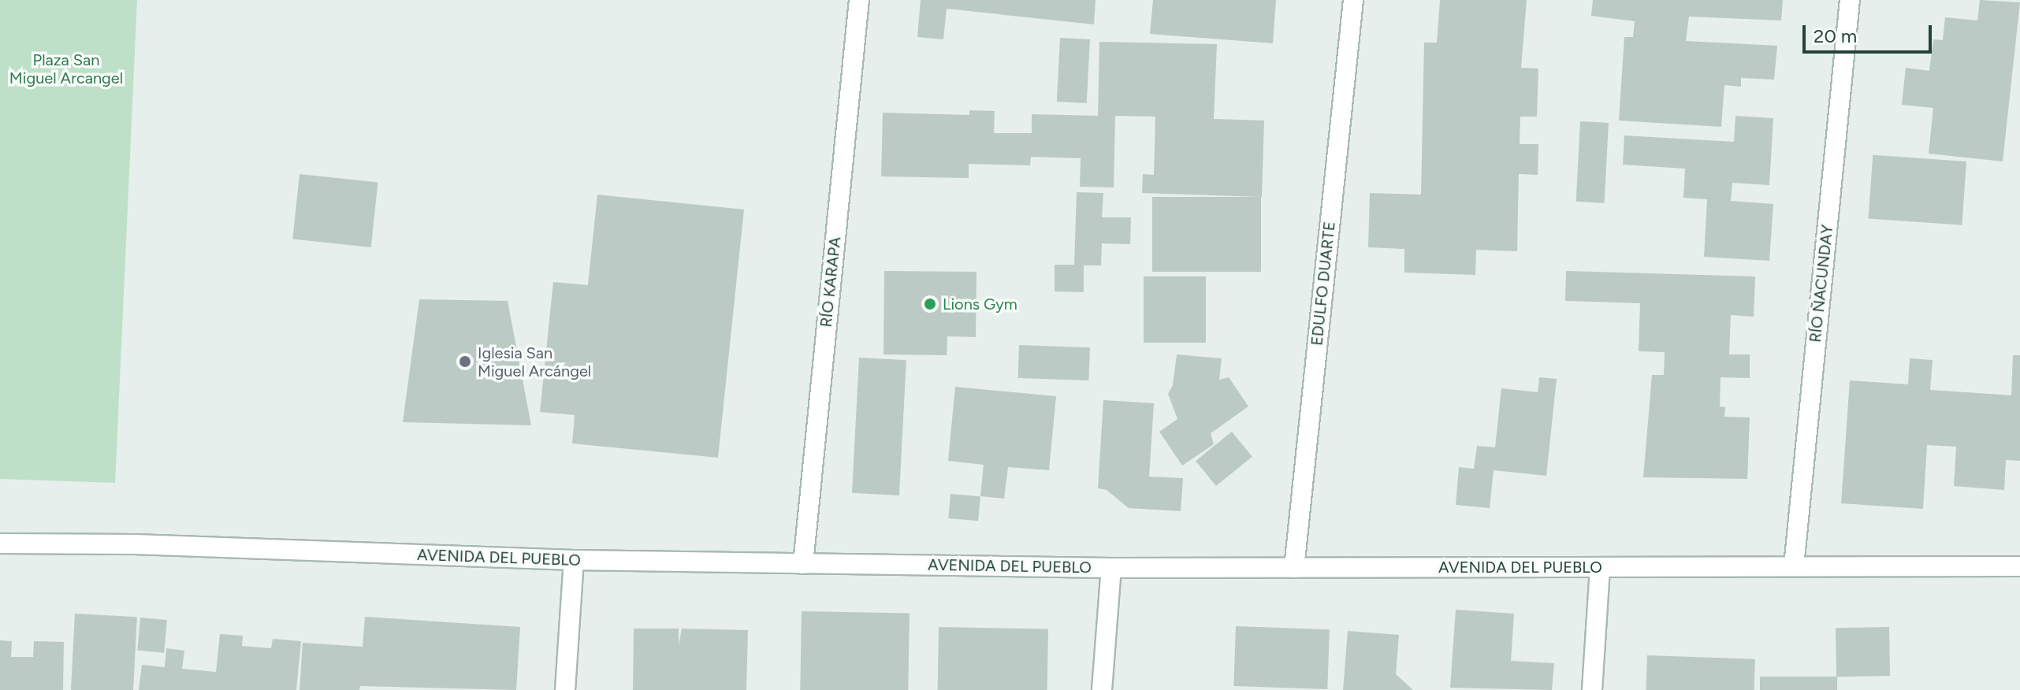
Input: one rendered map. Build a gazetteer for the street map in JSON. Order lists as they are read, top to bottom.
{
  "streets": {
    "street": [
      "RÍO KARAPA",
      "EDULFO DUARTE",
      "RÍO ÑACUNDAY",
      "AVENIDA DEL PUEBLO"
    ]
  },
  "crossings": [
    ["RÍO KARAPA", "AVENIDA DEL PUEBLO"],
    ["EDULFO DUARTE", "AVENIDA DEL PUEBLO"],
    ["RÍO ÑACUNDAY", "AVENIDA DEL PUEBLO"]
  ],
  "parks": ["Plaza San Miguel Arcangel"],
  "places": ["Lions Gym", "Iglesia San Miguel Arcángel"],
  "scale_bar": "20 m"
}
